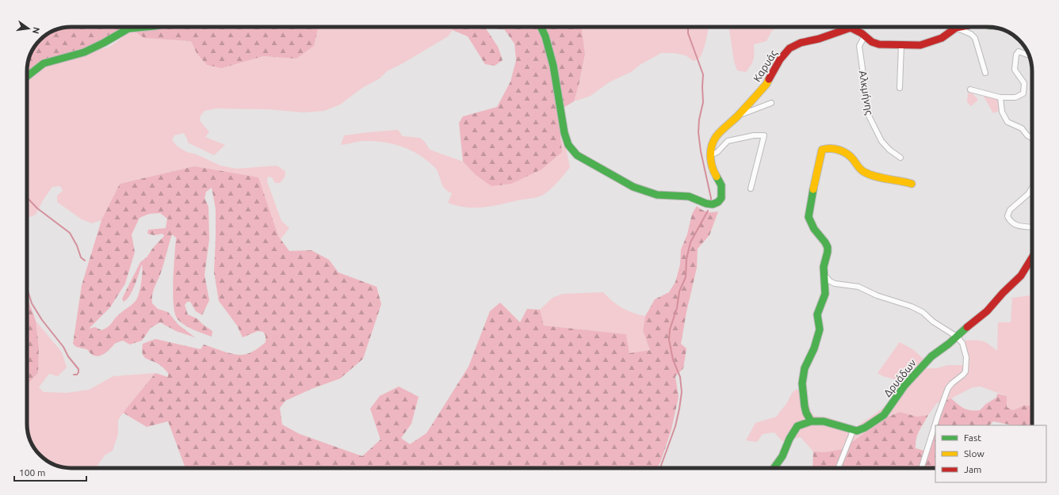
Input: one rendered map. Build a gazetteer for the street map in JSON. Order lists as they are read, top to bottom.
{
  "streets": {
    "street": ["Καρυάς", "Αλκμήνης", "Δρυάδων"]
  },
  "crossings": [
    ["Καρυάς", "Αλκμήνης"]
  ],
  "legend": ["Fast", "Slow", "Jam"],
  "scale_bar": "100 m",
  "north": "right"
}
